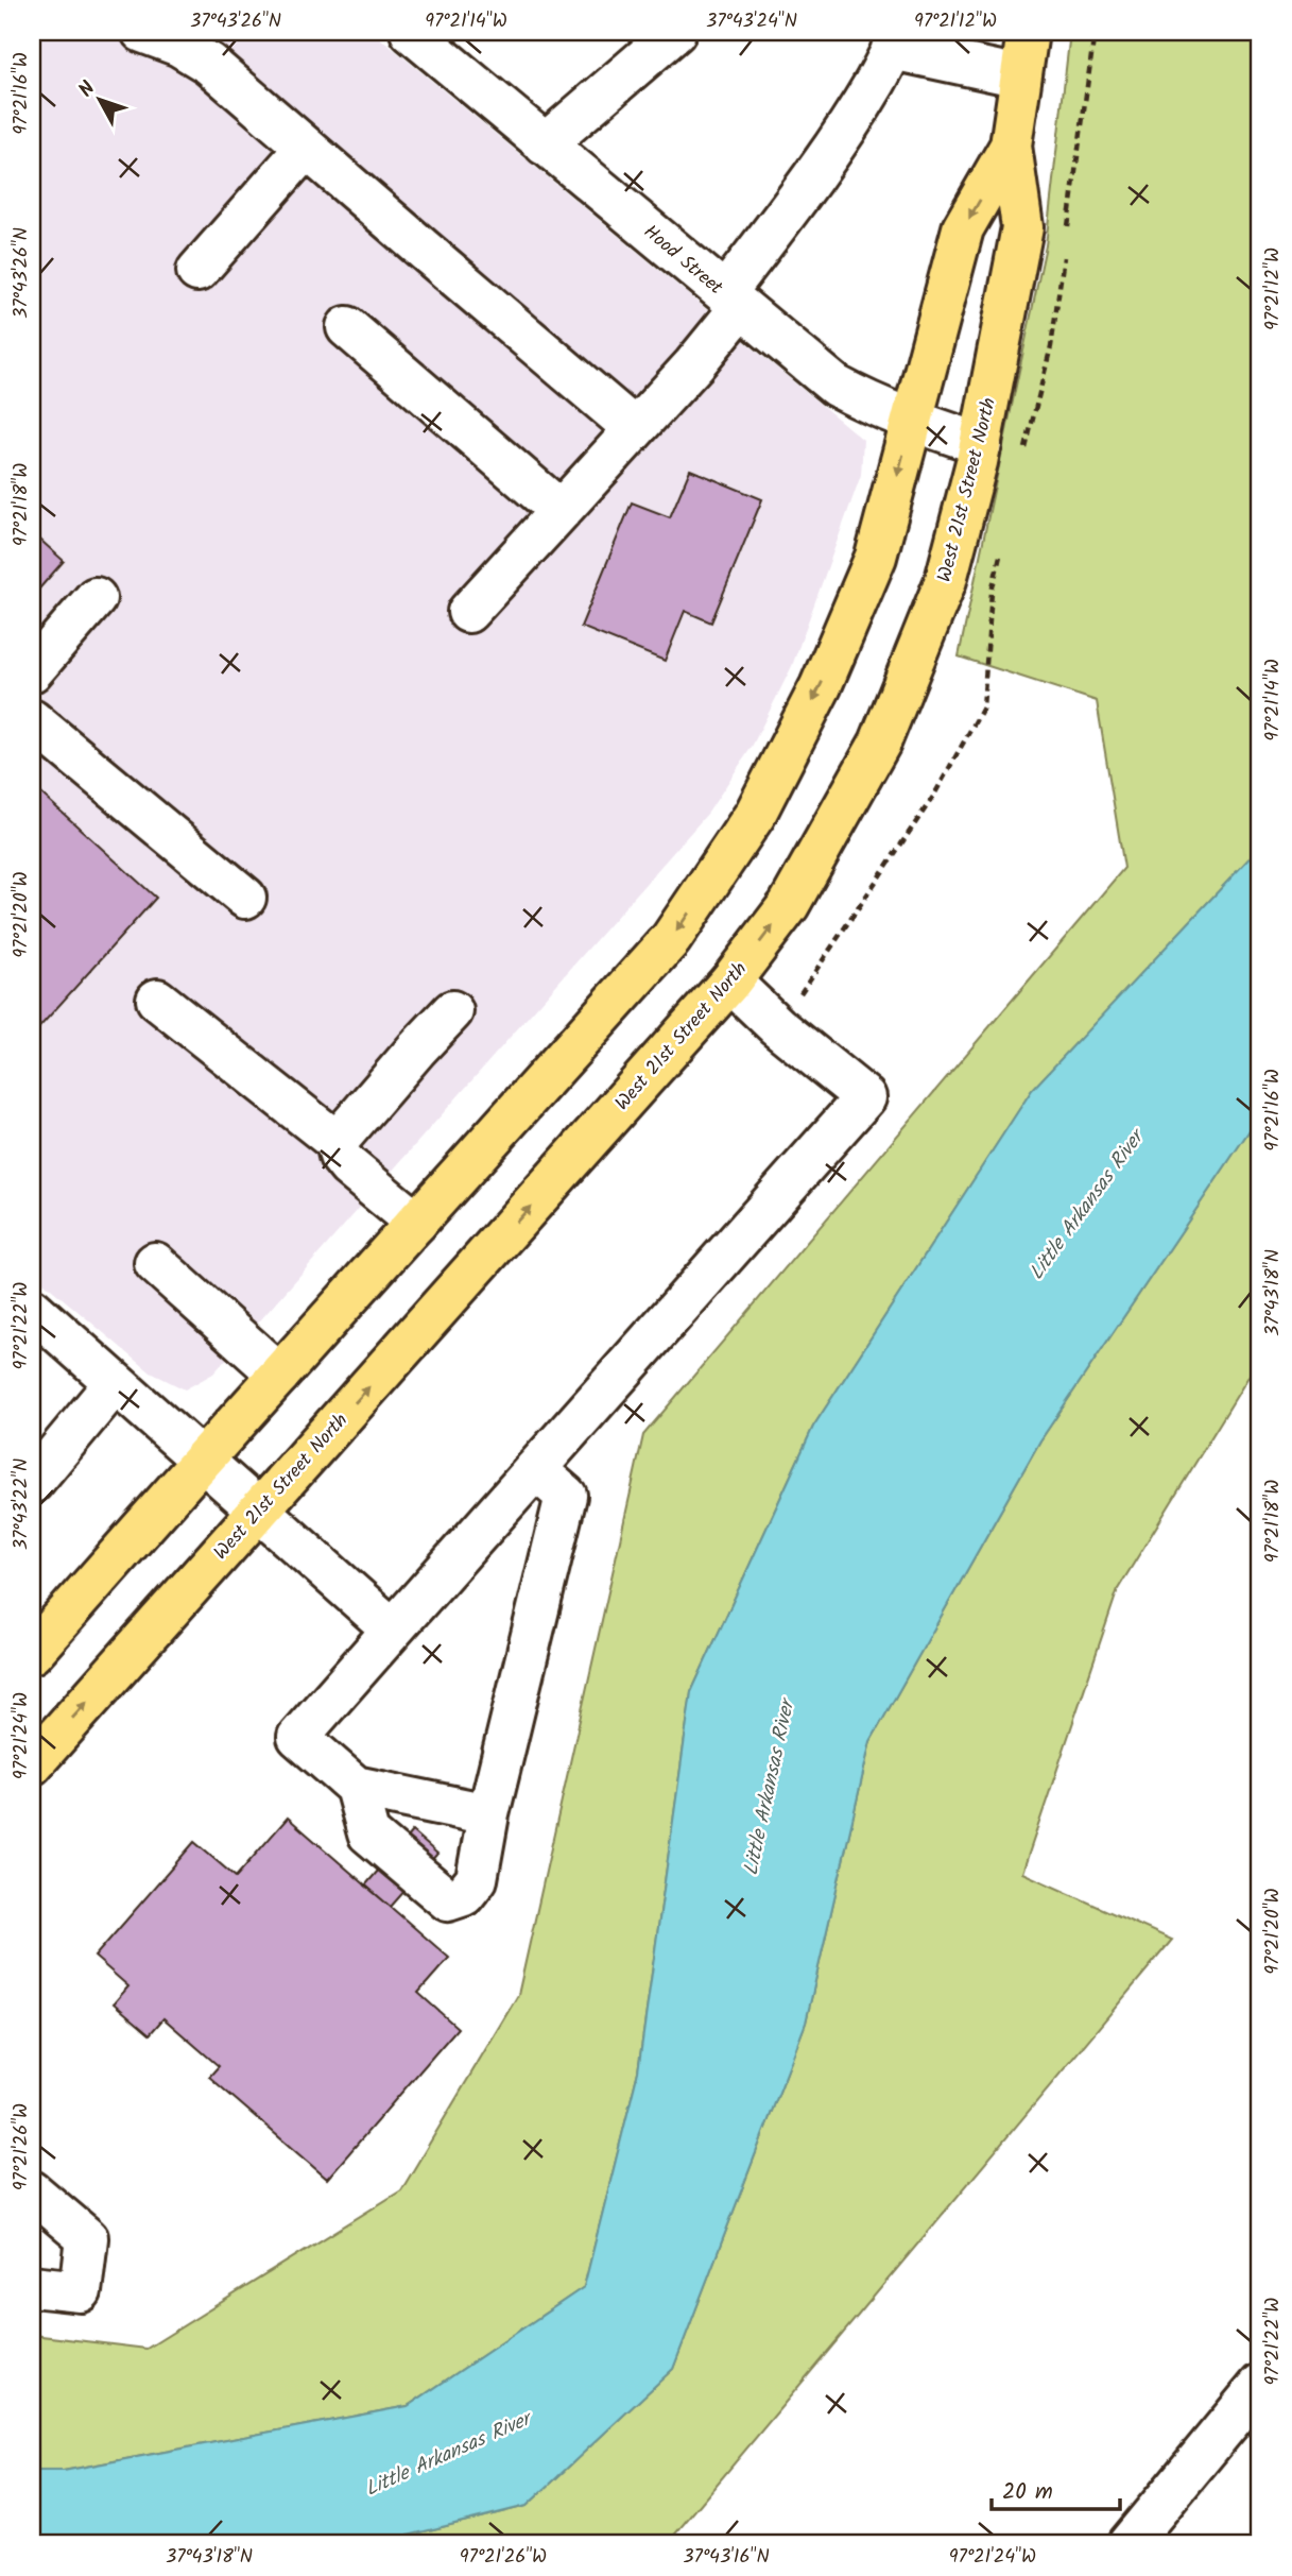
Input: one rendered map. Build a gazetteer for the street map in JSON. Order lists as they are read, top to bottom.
{
  "streets": {
    "main road": ["West 21st Street North"],
    "street": ["Hood Street"]
  },
  "crossings": [
    ["Hood Street", "West 21st Street North"]
  ],
  "water": ["Little Arkansas River"],
  "scale_bar": "20 m",
  "north": "top left",
  "coordinates": [
    "37°43'26\"N",
    "97°21'14\"W",
    "37°43'24\"N",
    "97°21'12\"W",
    "97°21'16\"W",
    "97°21'18\"W",
    "97°21'20\"W",
    "37°43'18\"N",
    "97°21'22\"W",
    "37°43'22\"N",
    "97°21'24\"W",
    "97°21'26\"W",
    "37°43'16\"N"
  ]
}
